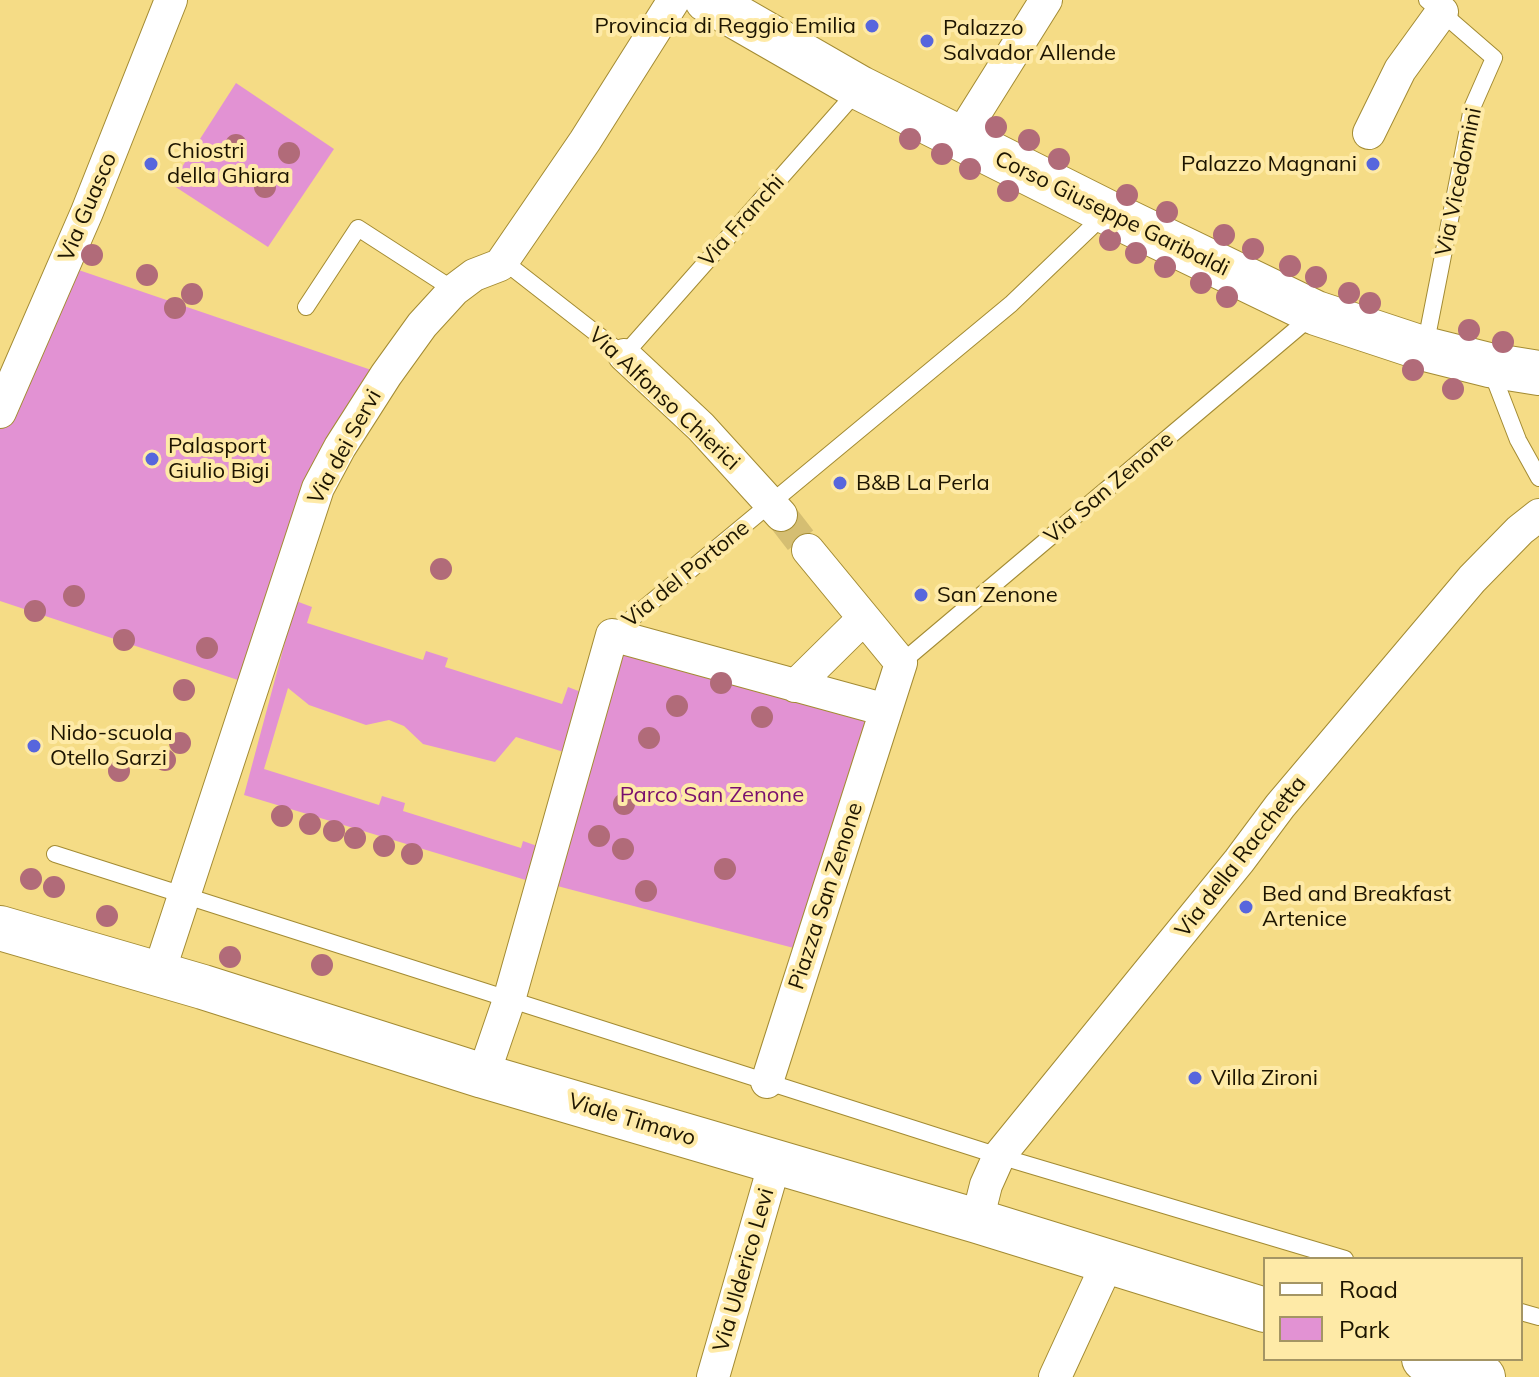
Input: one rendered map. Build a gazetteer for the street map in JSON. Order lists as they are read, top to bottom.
{
  "streets": {
    "main road": ["Corso Giuseppe Garibaldi", "Viale Timavo"],
    "street": [
      "Via Guasco",
      "Via Alfonso Chierici",
      "Via dei Servi",
      "Via del Portone",
      "Via della Racchetta",
      "Piazza San Zenone",
      "Via Ulderico Levi"
    ],
    "lane": ["Via Vicedomini", "Via Franchi", "Via San Zenone"]
  },
  "crossings": [
    ["Via Vicedomini", "Corso Giuseppe Garibaldi"],
    ["Corso Giuseppe Garibaldi", "Via Franchi"],
    ["Corso Giuseppe Garibaldi", "Via San Zenone"],
    ["Corso Giuseppe Garibaldi", "Via del Portone"],
    ["Via Franchi", "Via Alfonso Chierici"],
    ["Via Alfonso Chierici", "Via dei Servi"],
    ["Via Alfonso Chierici", "Via del Portone"],
    ["Via dei Servi", "Viale Timavo"],
    ["Via San Zenone", "Piazza San Zenone"],
    ["Via del Portone", "Viale Timavo"],
    ["Via della Racchetta", "Viale Timavo"],
    ["Viale Timavo", "Via Ulderico Levi"]
  ],
  "parks": ["Parco San Zenone"],
  "places": [
    "Provincia di Reggio Emilia",
    "Palazzo Salvador Allende",
    "Chiostri della Ghiara",
    "Palazzo Magnani",
    "Palasport Giulio Bigi",
    "B&B La Perla",
    "San Zenone",
    "Nido-scuola Otello Sarzi",
    "Bed and Breakfast Artenice",
    "Villa Zironi"
  ],
  "legend": ["Road", "Park"]
}
